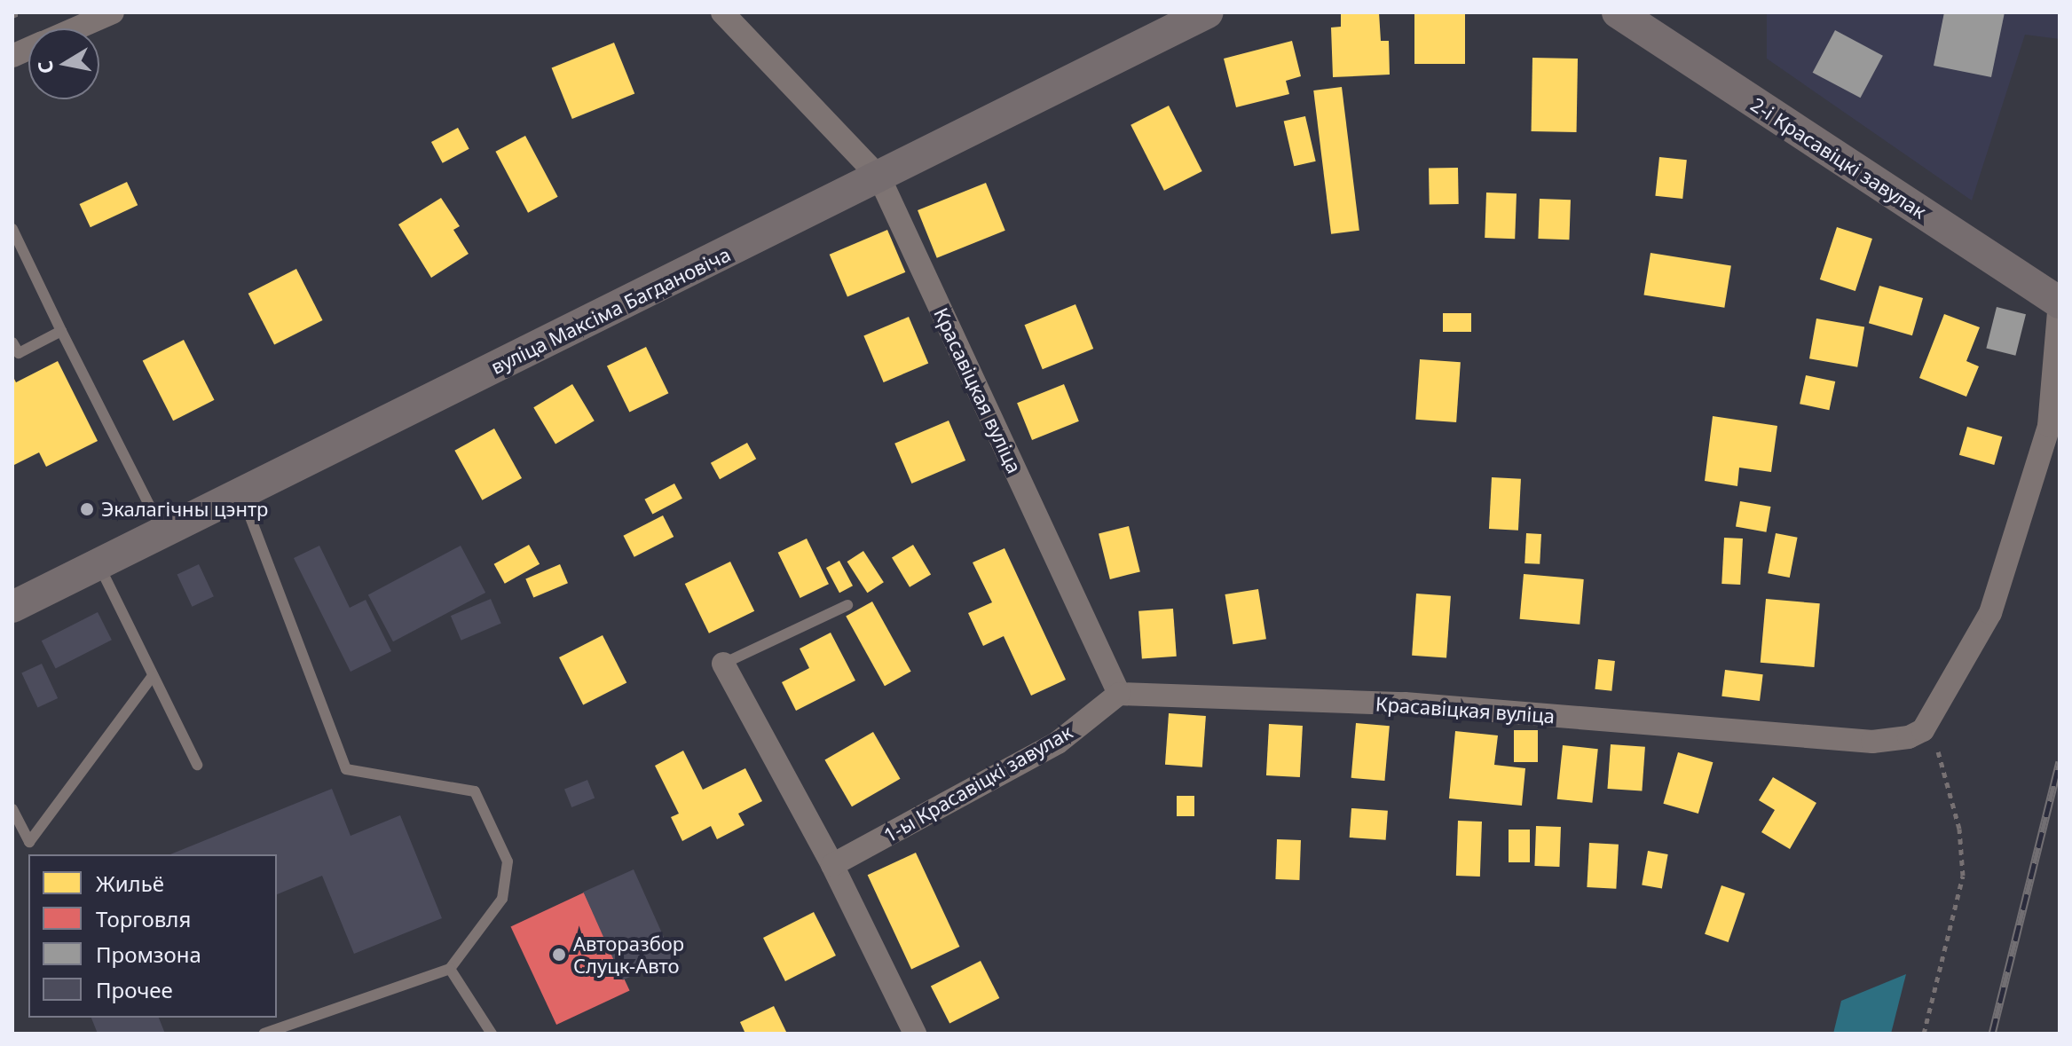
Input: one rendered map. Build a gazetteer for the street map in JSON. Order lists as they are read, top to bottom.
{
  "streets": {
    "main road": ["2-і Красавіцкі завулак", "вуліца Максіма Багдановіча"],
    "street": ["Красавіцкая вуліца", "1-ы Красавіцкі завулак"]
  },
  "crossings": [
    ["вуліца Максіма Багдановіча", "Красавіцкая вуліца"],
    ["Красавіцкая вуліца", "1-ы Красавіцкі завулак"]
  ],
  "places": ["Экалагічны цэнтр", "Авторазбор Слуцк-Авто"],
  "legend": [
    "Жильё",
    "Торговля",
    "Промзона",
    "Прочее"
  ],
  "north": "left"
}
